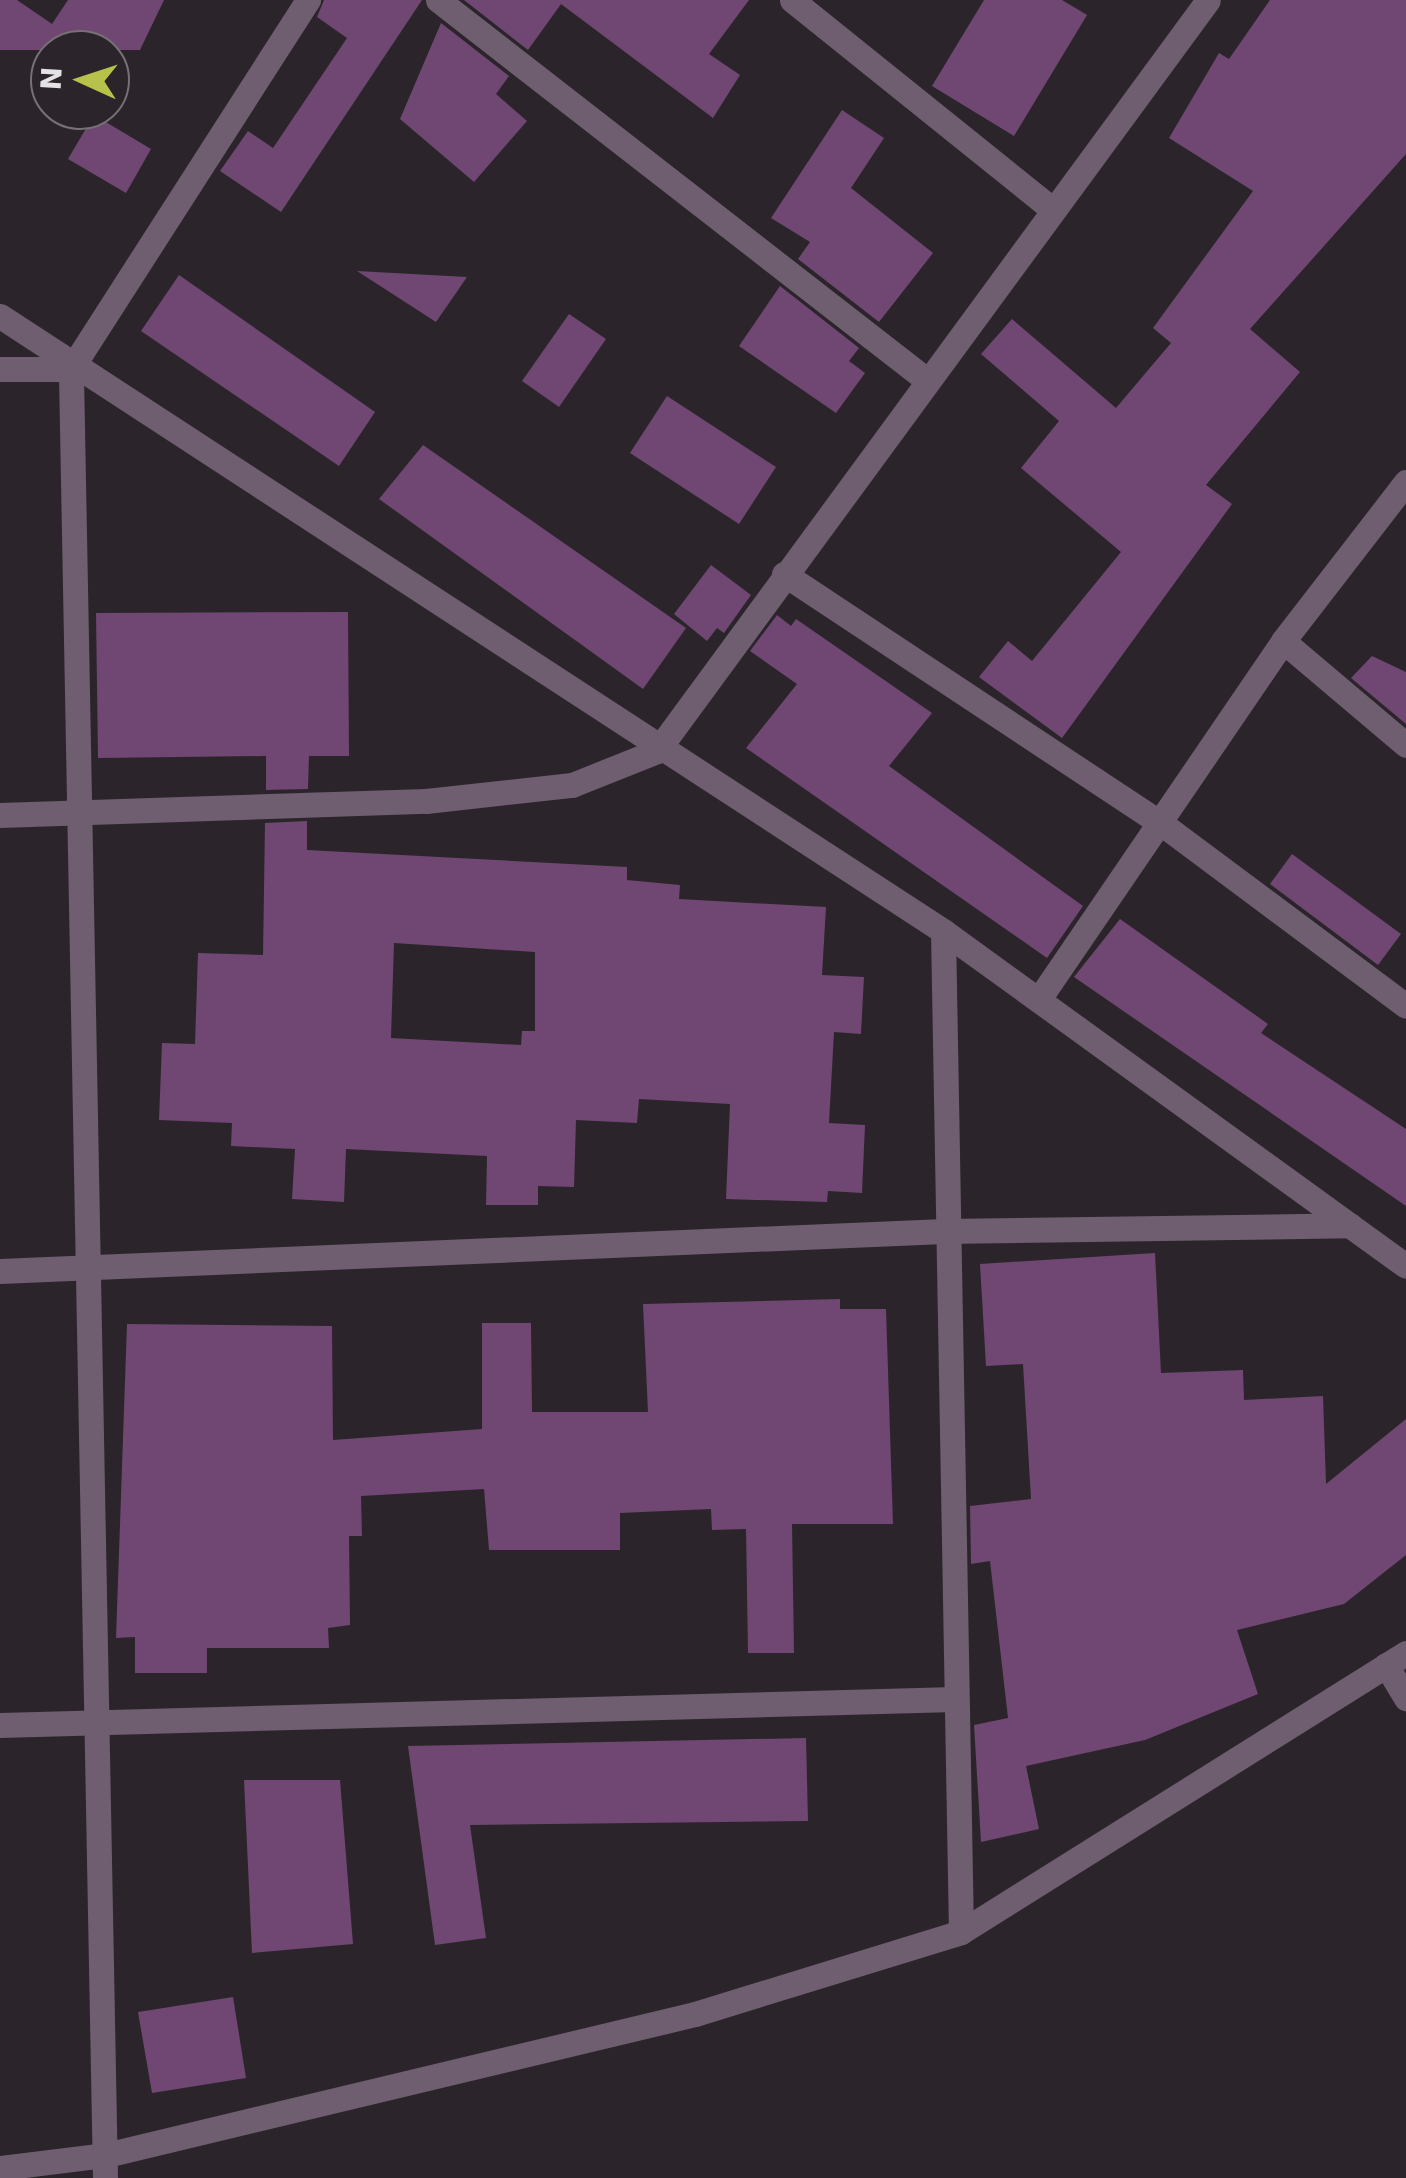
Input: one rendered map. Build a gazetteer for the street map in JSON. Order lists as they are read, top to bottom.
{
  "north": "left"
}
